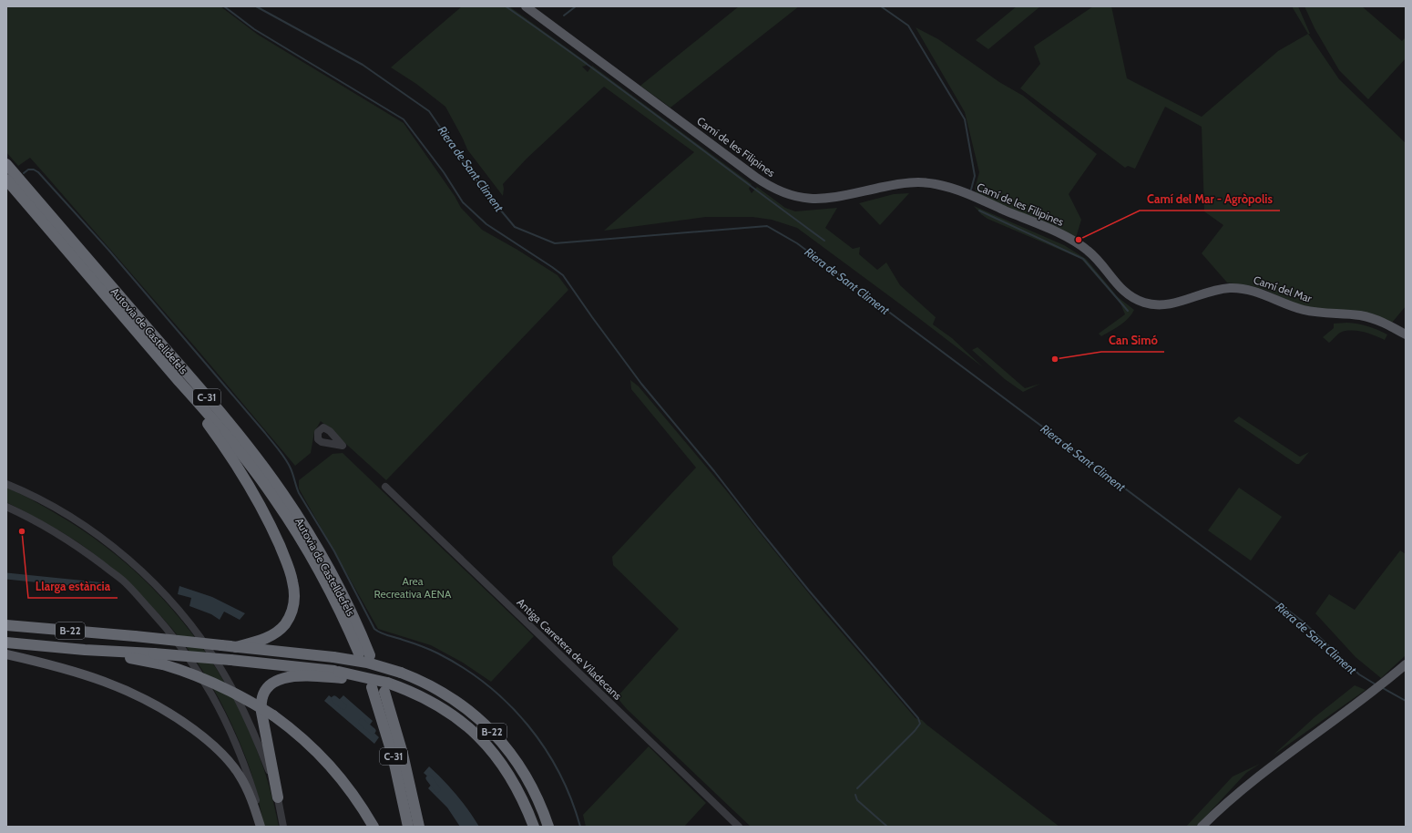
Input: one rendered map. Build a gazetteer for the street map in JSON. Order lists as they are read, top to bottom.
{
  "streets": {
    "highway": ["Autovia de Castelldefels", "C-31", "B-22"],
    "main road": ["Camí de les Filipines", "Camí del Mar"],
    "street": ["Antiga Carretera de Viladecans"]
  },
  "crossings": [
    ["Camí de les Filipines", "Camí del Mar"]
  ],
  "water": ["Riera de Sant Climent"],
  "parks": ["Area Recreativa AENA"],
  "places": ["Camí del Mar - Agròpolis", "Can Simó", "Llarga estància"]
}
